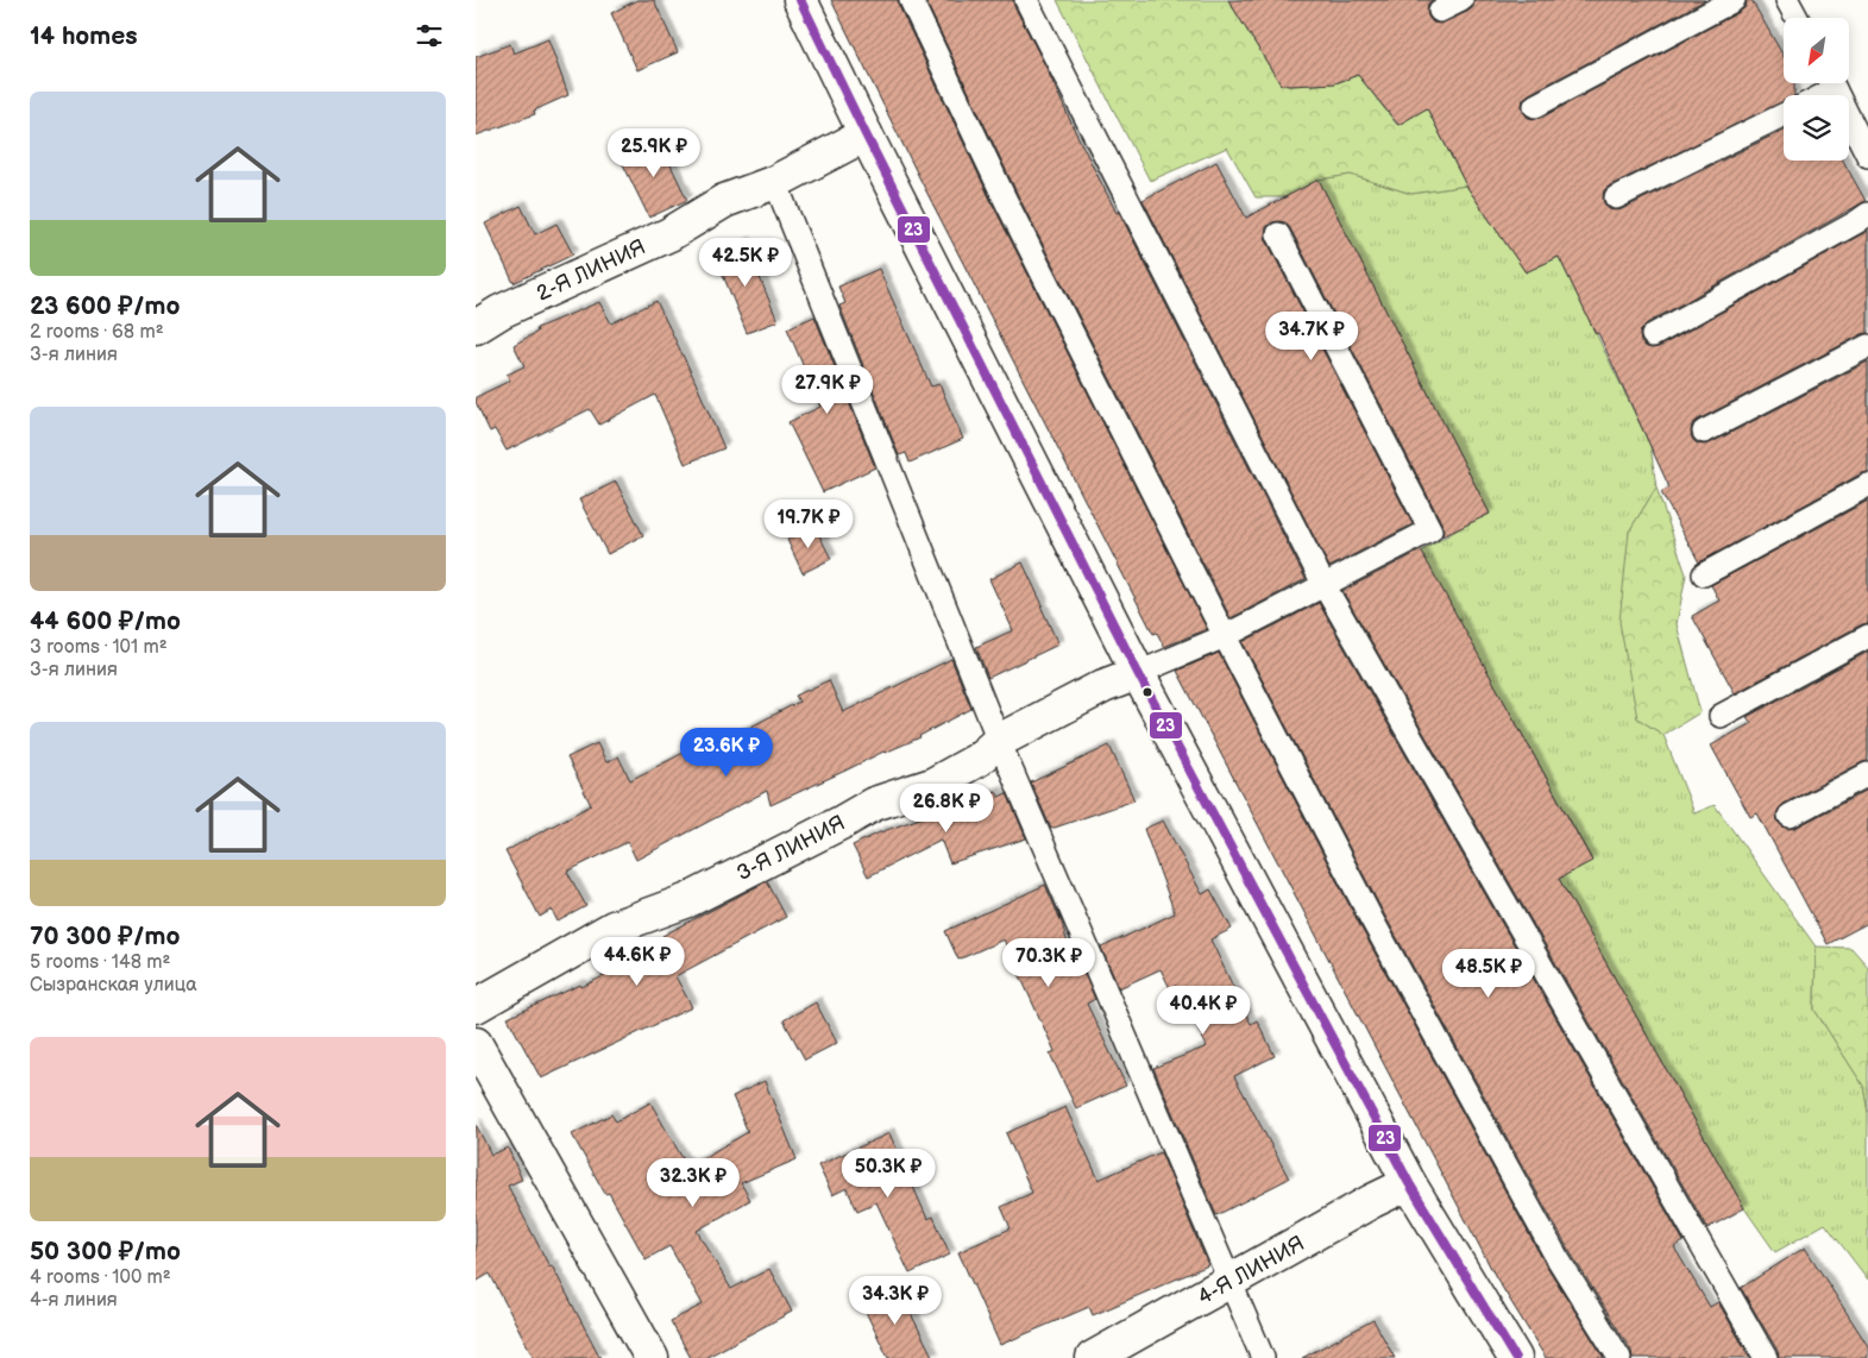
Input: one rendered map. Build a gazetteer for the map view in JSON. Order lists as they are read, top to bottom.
{
  "streets": {
    "street": ["2-Я ЛИНИЯ", "3-Я ЛИНИЯ", "4-Я ЛИНИЯ"]
  },
  "lines": ["transit line 23"],
  "north": "bottom left",
  "page": {
    "heading": "14 homes",
    "list": [
      {
        "name": "23 600 ₽/mo",
        "note": "2 rooms · 68 m² · 3-я линия"
      },
      {
        "name": "44 600 ₽/mo",
        "note": "3 rooms · 101 m² · 3-я линия"
      },
      {
        "name": "70 300 ₽/mo",
        "note": "5 rooms · 148 m² · Сызранская улица"
      },
      {
        "name": "50 300 ₽/mo",
        "note": "4 rooms · 100 m² · 4-я линия"
      }
    ],
    "price": [
      "25.9K ₽",
      "42.5K ₽",
      "34.7K ₽",
      "27.9K ₽",
      "19.7K ₽",
      "23.6K ₽",
      "26.8K ₽",
      "44.6K ₽",
      "70.3K ₽",
      "48.5K ₽",
      "40.4K ₽",
      "50.3K ₽",
      "32.3K ₽",
      "34.3K ₽"
    ]
  }
}
